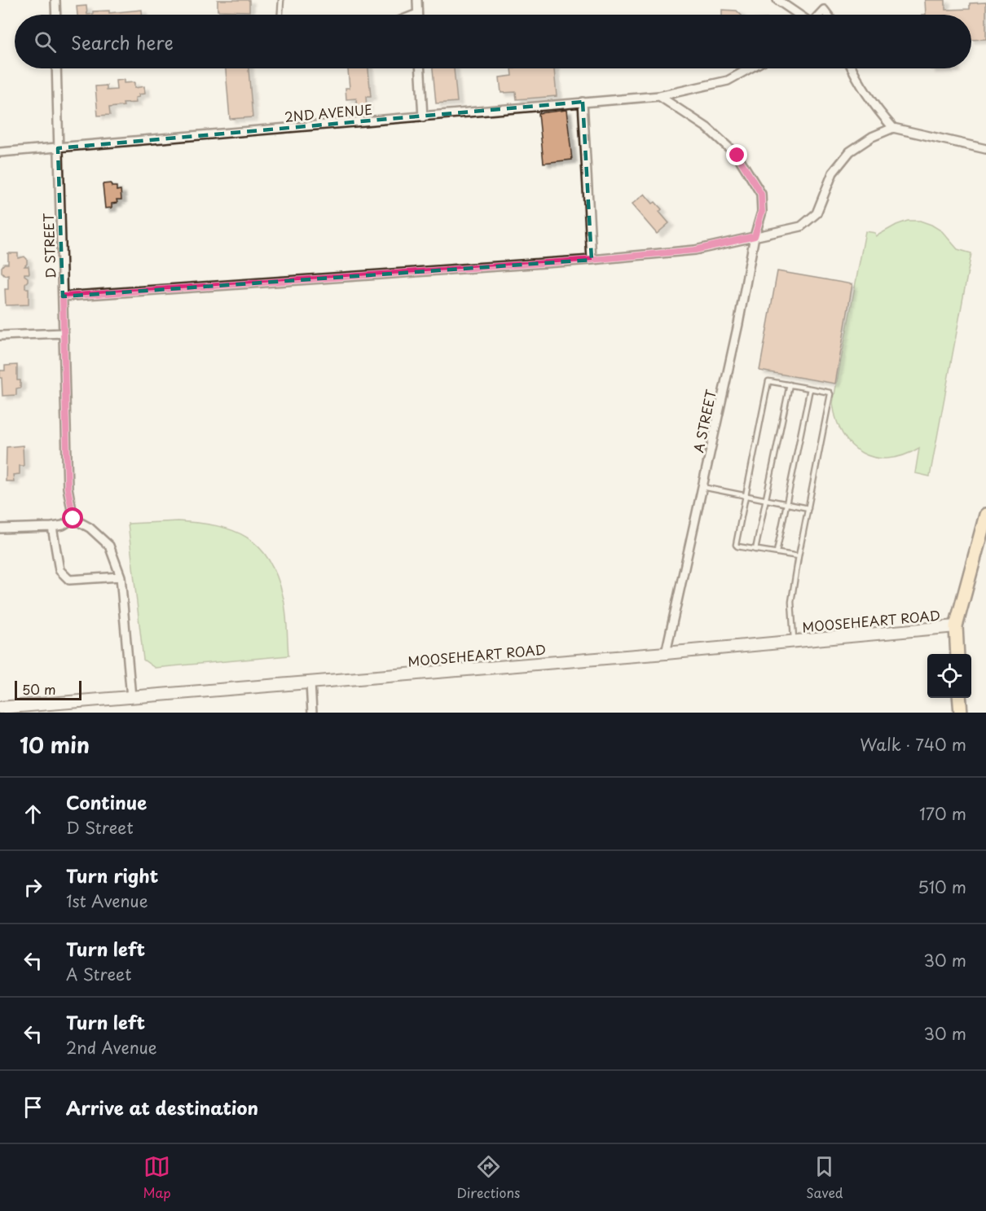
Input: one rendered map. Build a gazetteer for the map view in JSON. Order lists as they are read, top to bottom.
{
  "streets": {
    "main road": ["MOOSEHEART ROAD"],
    "street": ["2ND AVENUE", "D STREET", "A STREET"]
  },
  "crossings": [
    ["2ND AVENUE", "D STREET"],
    ["2ND AVENUE", "A STREET"],
    ["A STREET", "MOOSEHEART ROAD"]
  ],
  "scale_bar": "50 m",
  "page": {
    "search": "Search here",
    "scale": "50 m",
    "heading": ["10 min", "Walk · 740 m"],
    "list": [
      ["Continue", "D Street", "170 m"],
      ["Turn right", "1st Avenue", "510 m"],
      ["Turn left", "A Street", "30 m"],
      ["Turn left", "2nd Avenue", "30 m"],
      "Arrive at destination"
    ],
    "nav": ["Map", "Directions", "Saved"]
  }
}
